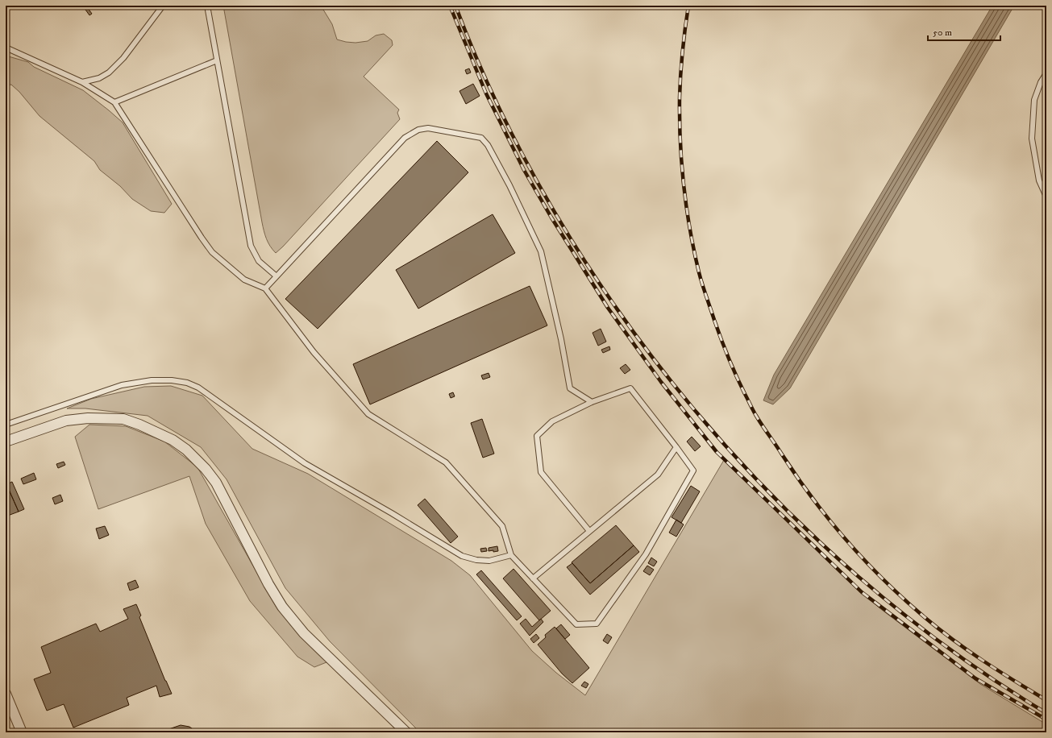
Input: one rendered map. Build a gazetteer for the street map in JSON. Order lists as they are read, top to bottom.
{
  "scale_bar": "50 m"
}
